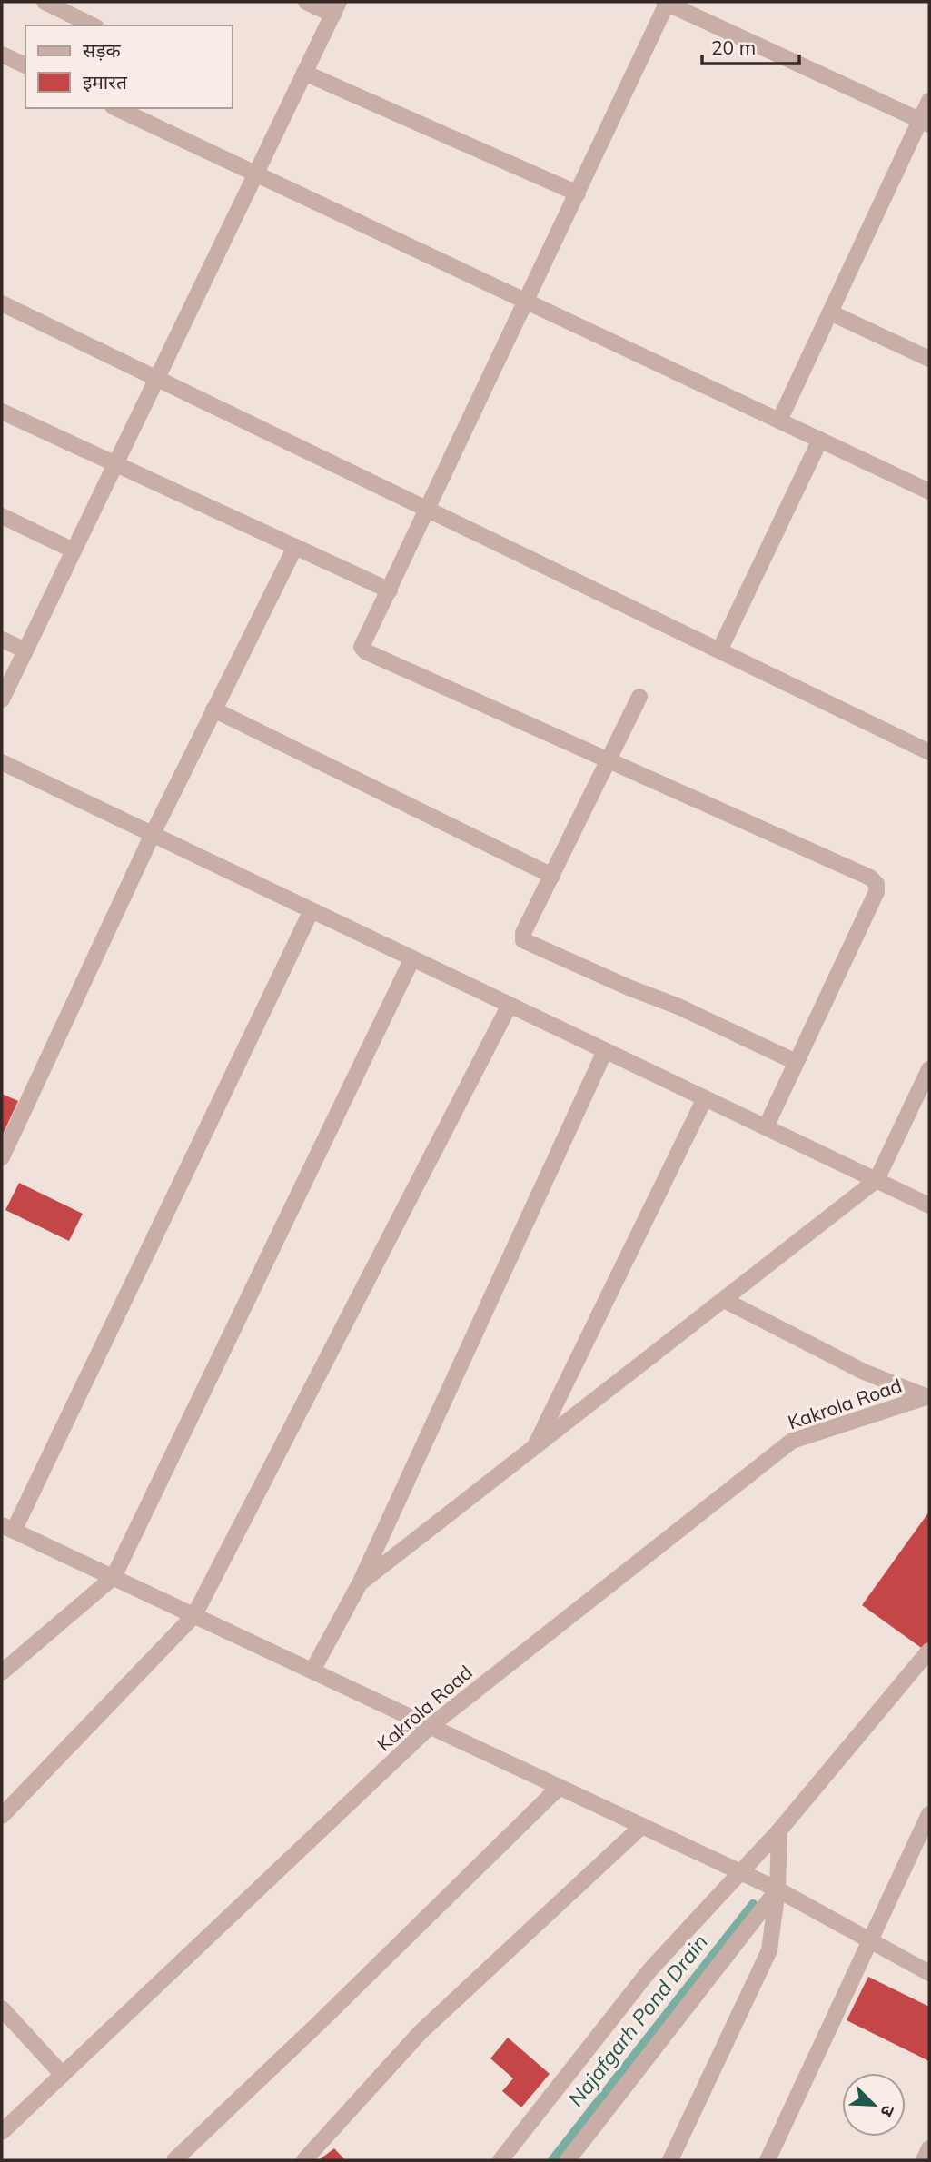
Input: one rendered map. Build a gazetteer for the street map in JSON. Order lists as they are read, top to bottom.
{
  "streets": {
    "street": ["Kakrola Road"]
  },
  "water": ["Najafgarh Pond Drain"],
  "legend": ["सड़क", "इमारत"],
  "scale_bar": "20 m",
  "north": "bottom right"
}
